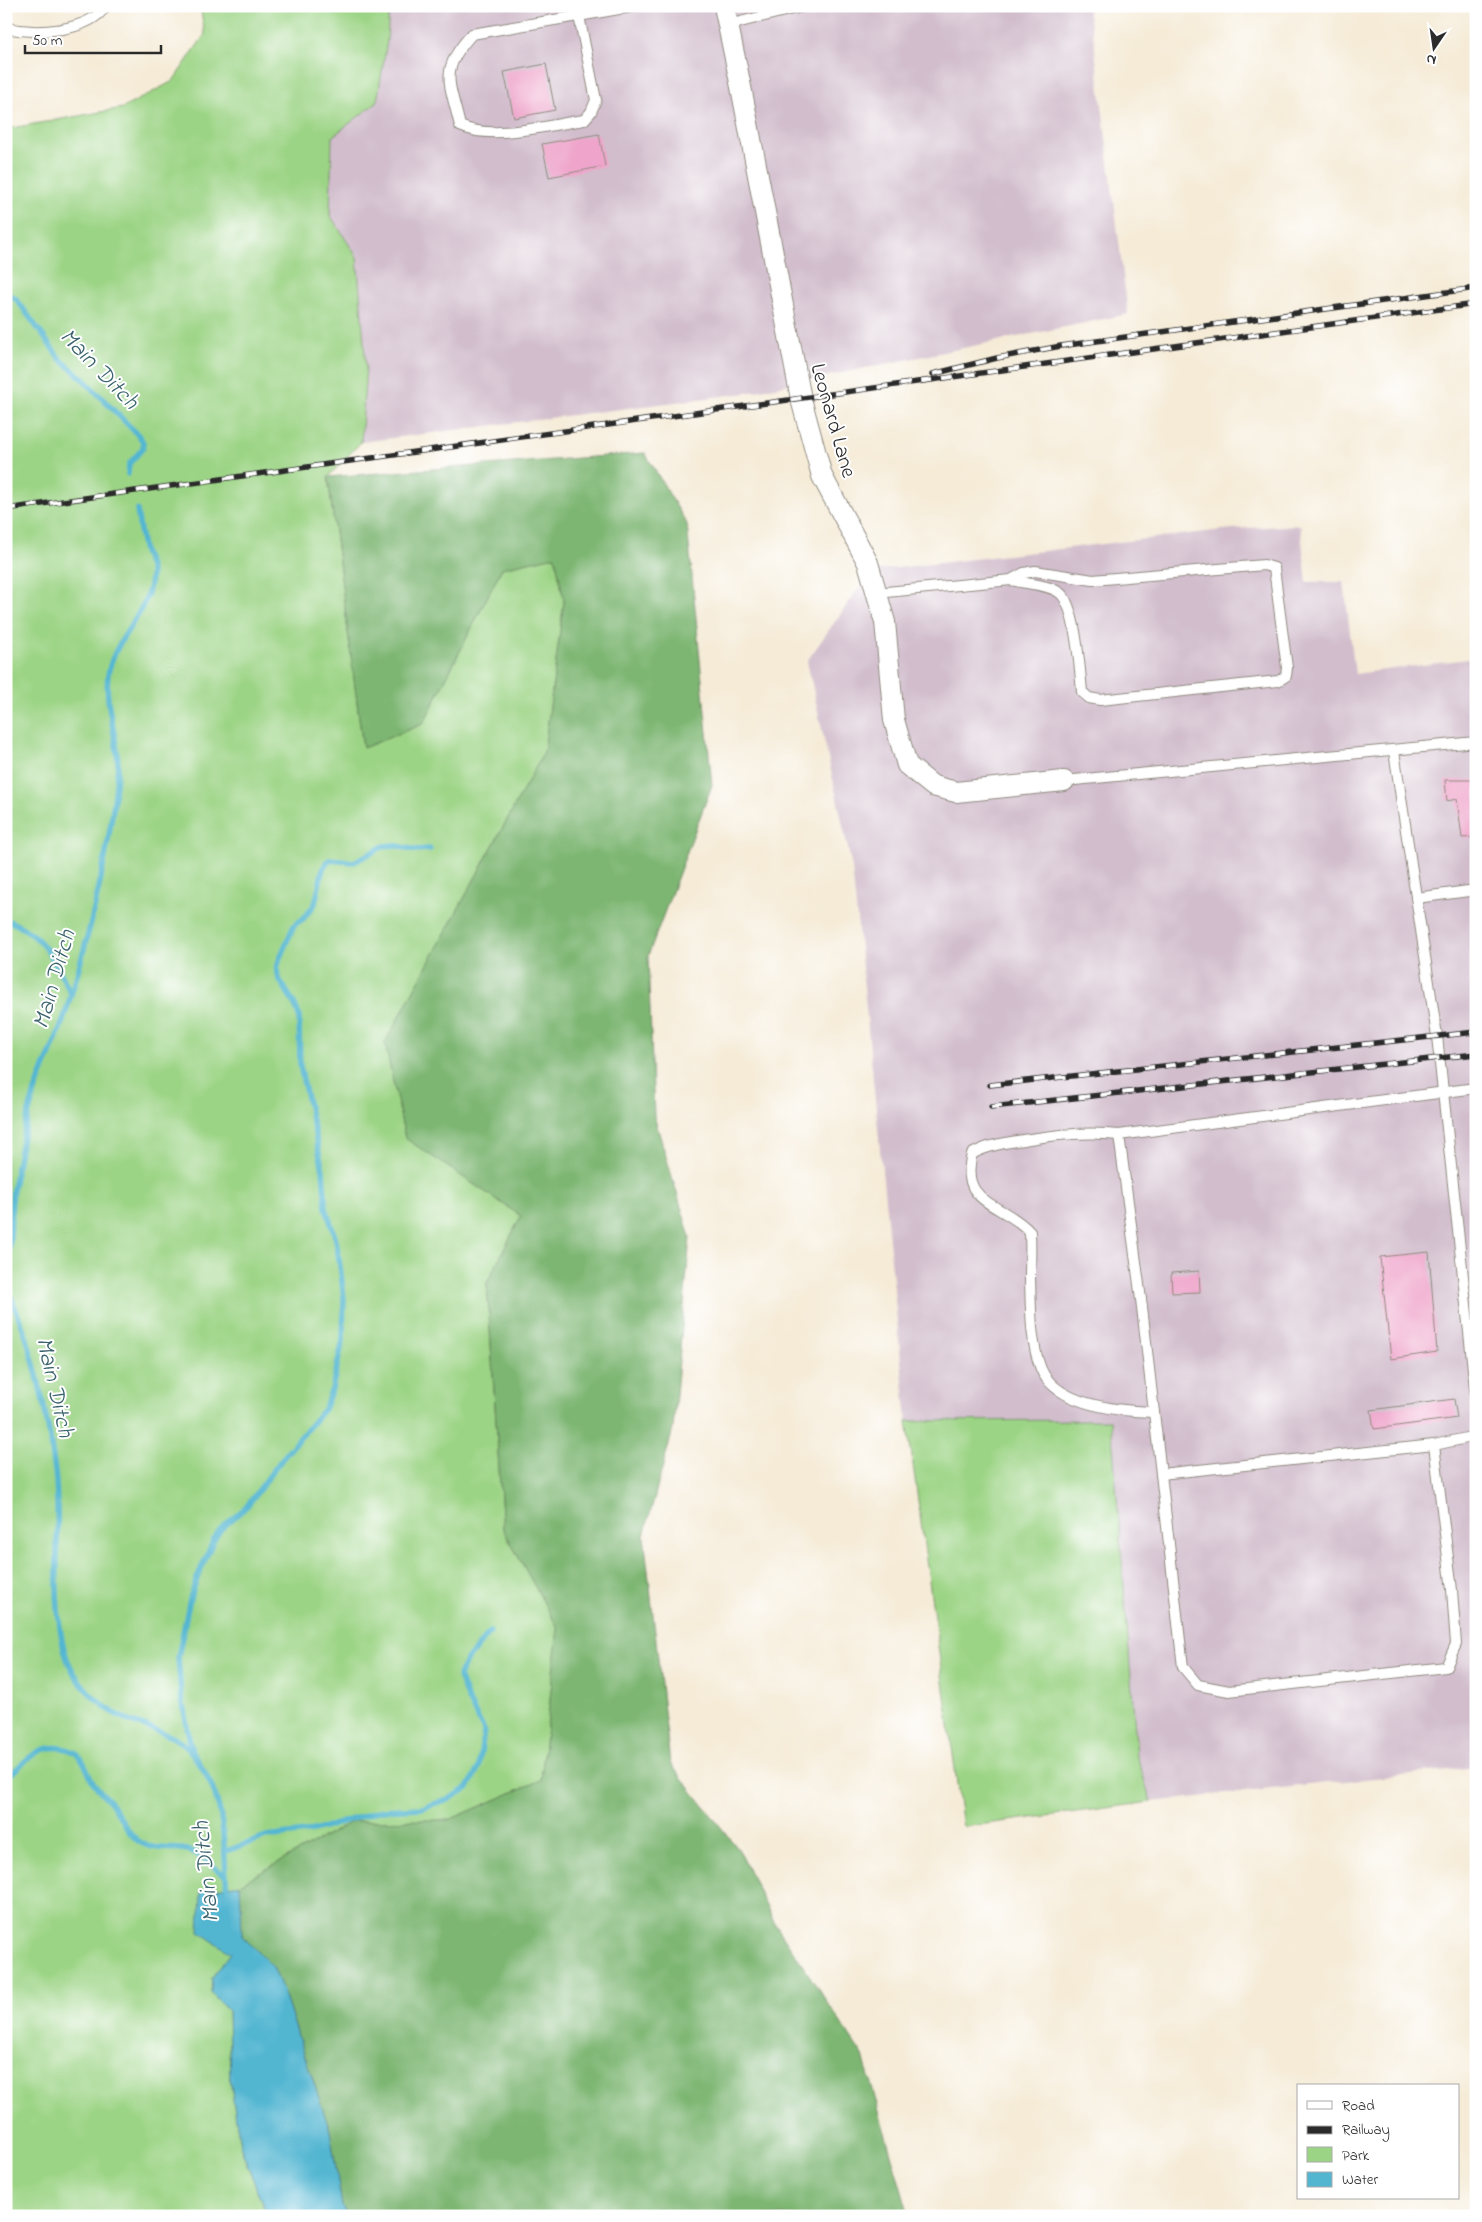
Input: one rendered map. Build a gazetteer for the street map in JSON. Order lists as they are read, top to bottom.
{
  "streets": {
    "street": ["Leonard Lane"]
  },
  "water": ["Main Ditch"],
  "legend": [
    "Road",
    "Railway",
    "Park",
    "Water"
  ],
  "scale_bar": "50 m",
  "north": "bottom"
}
